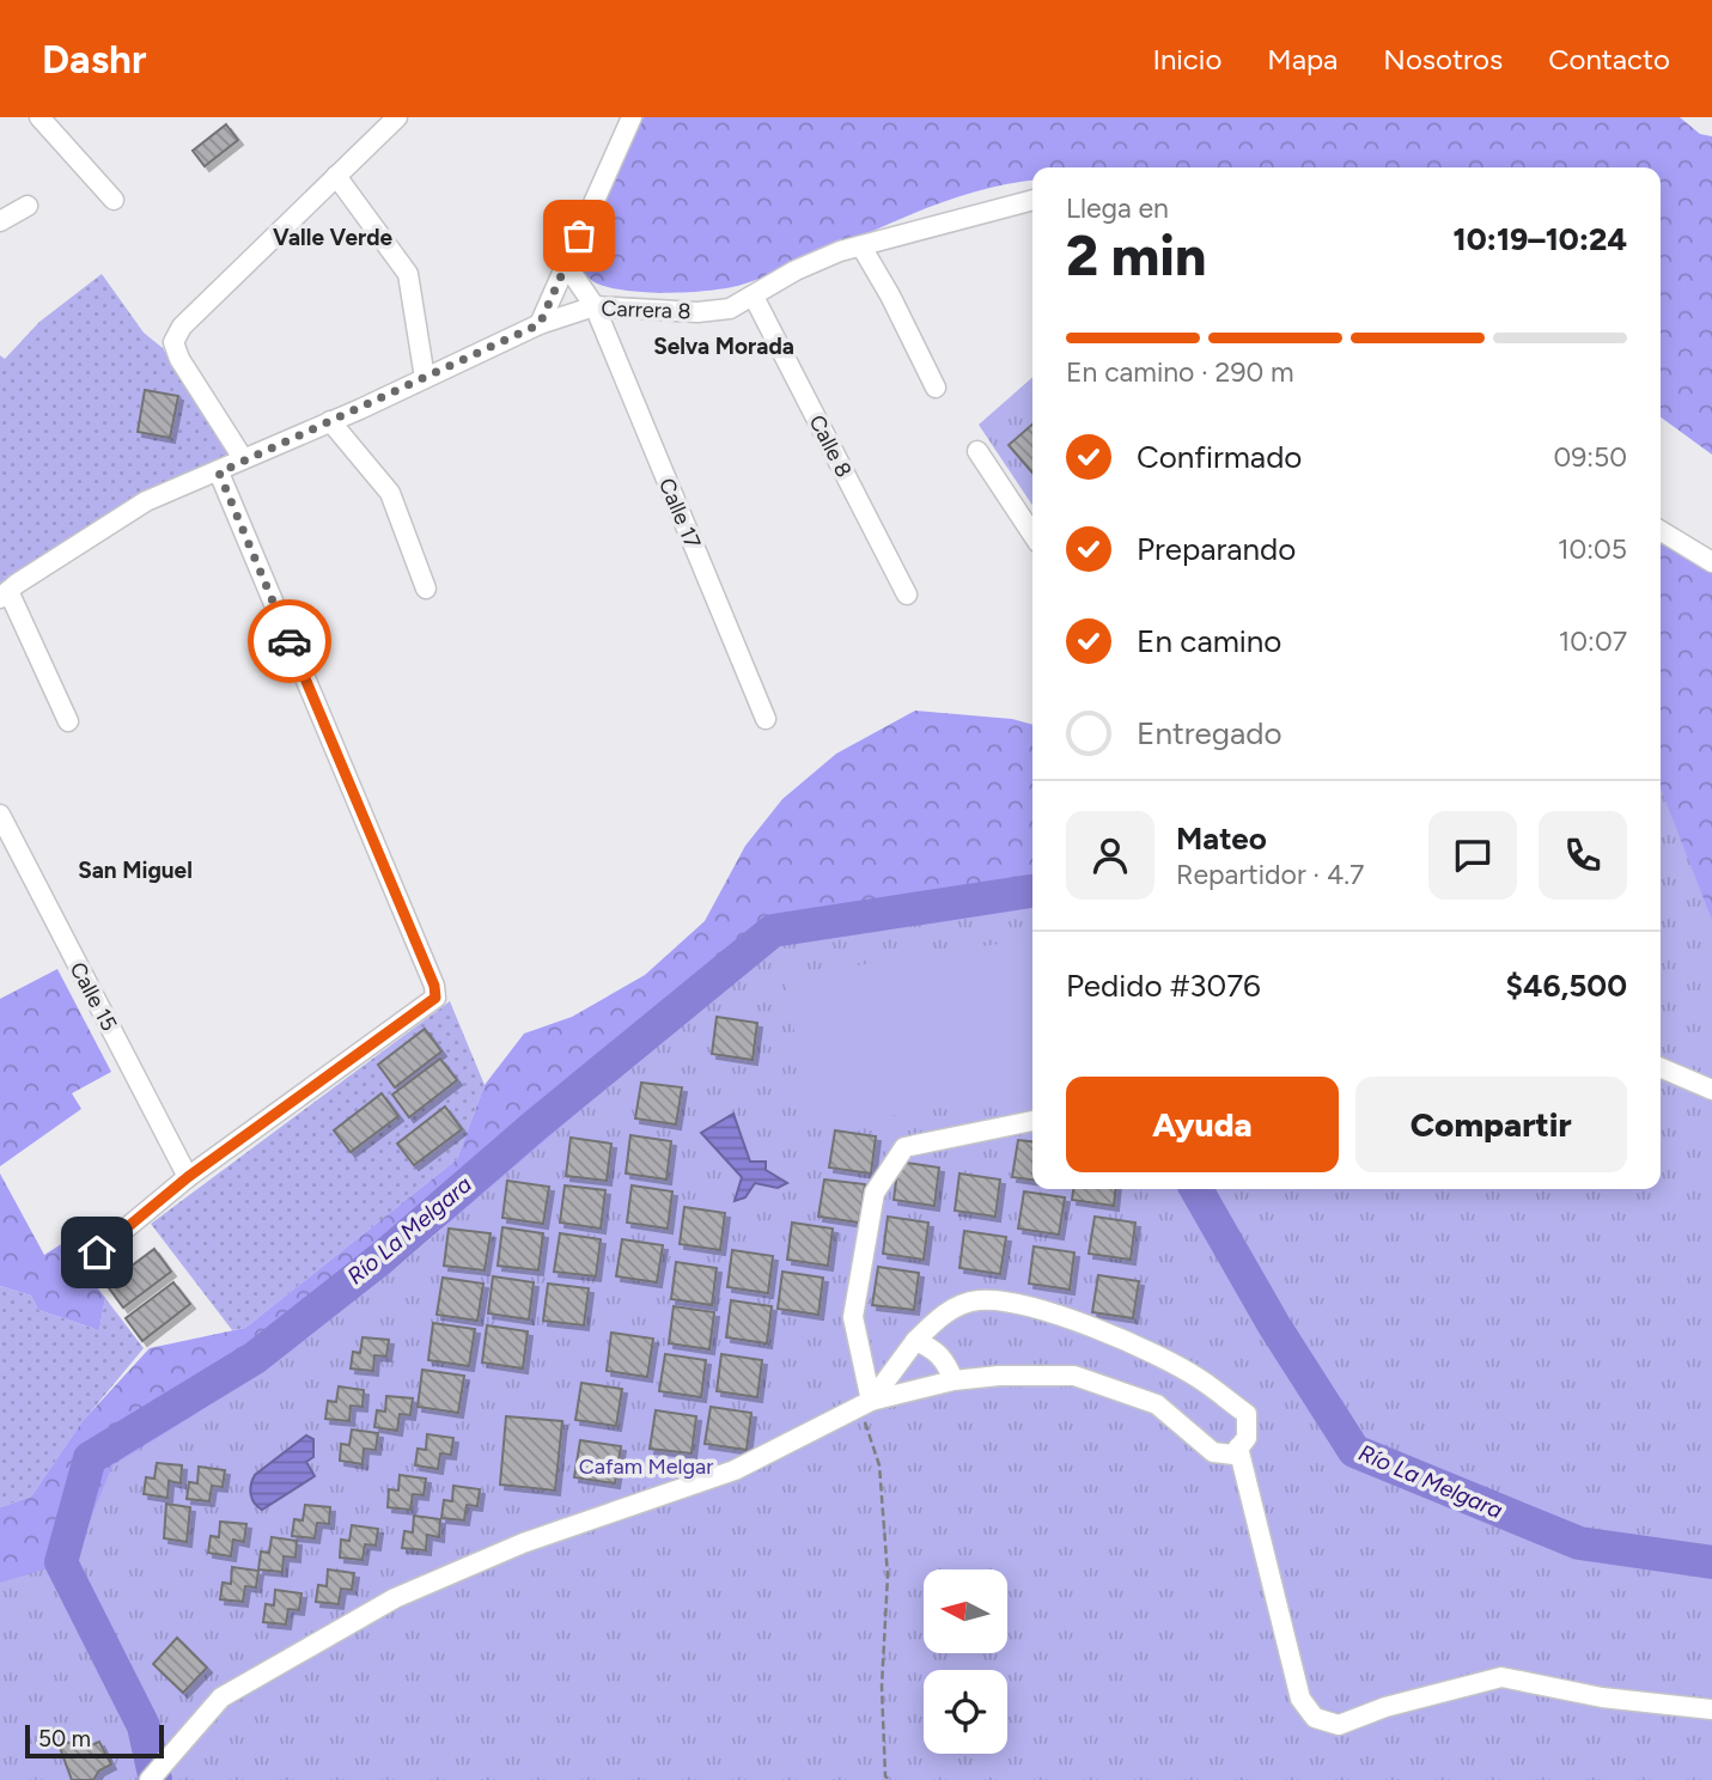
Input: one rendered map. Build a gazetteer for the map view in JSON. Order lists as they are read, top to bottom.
{
  "streets": {
    "street": [
      "Carrera 8",
      "Calle 8",
      "Calle 17",
      "Calle 15"
    ]
  },
  "crossings": [
    ["Carrera 8", "Calle 8"],
    ["Carrera 8", "Calle 17"]
  ],
  "districts": ["Valle Verde", "Selva Morada", "San Miguel"],
  "water": ["Río La Melgara"],
  "parks": ["Cafam Melgar"],
  "scale_bar": "50 m",
  "north": "left",
  "page": {
    "header": "Dashr",
    "nav": [
      "Inicio",
      "Mapa",
      "Nosotros",
      "Contacto"
    ],
    "heading": ["2 min", "Llega en", "10:19–10:24"],
    "panel": [
      "Mateo",
      "Repartidor · 4.7",
      "Pedido #3076",
      "$46,500"
    ],
    "bar": "En camino · 290 m",
    "list": [
      ["Confirmado", "09:50"],
      ["Preparando", "10:05"],
      ["En camino", "10:07"],
      "Entregado"
    ],
    "buttons": ["Ayuda", "Compartir"],
    "scale": "50 m"
  }
}
